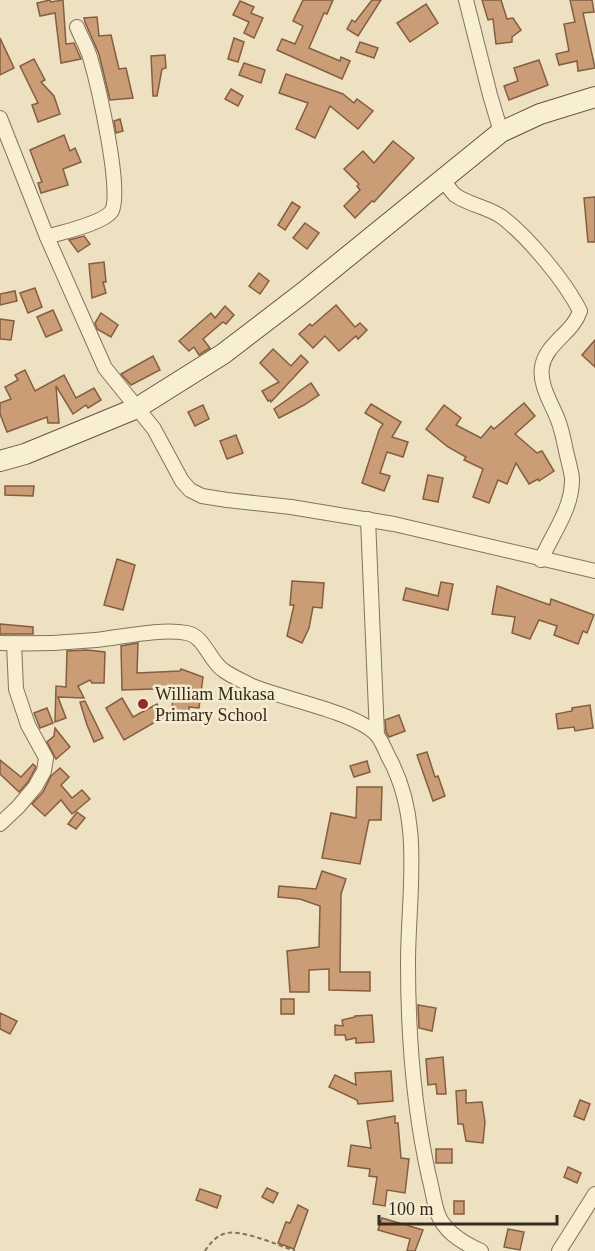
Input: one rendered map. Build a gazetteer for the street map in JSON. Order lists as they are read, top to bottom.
{
  "places": ["William Mukasa Primary School"],
  "scale_bar": "100 m"
}
